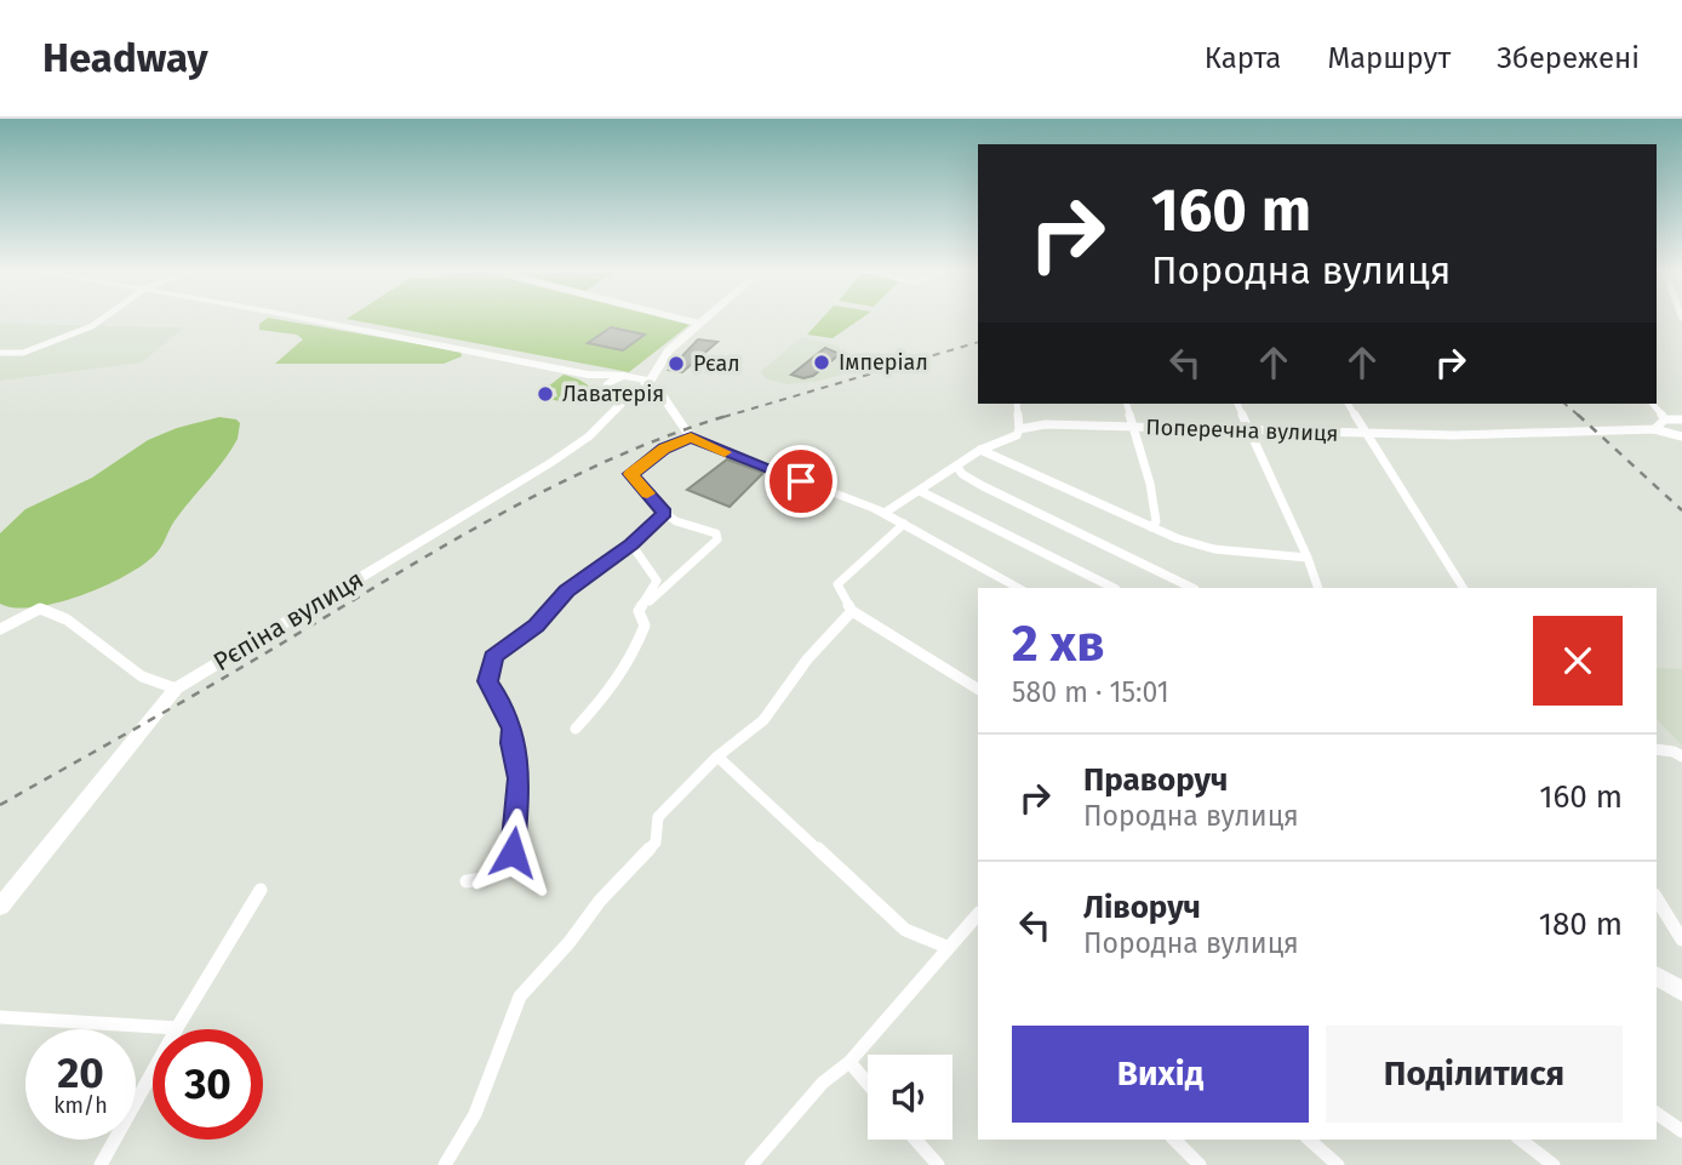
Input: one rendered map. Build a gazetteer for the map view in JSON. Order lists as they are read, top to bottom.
{
  "streets": {
    "main road": ["Рєпіна вулиця"],
    "street": ["Поперечна вулиця"]
  },
  "places": ["Імперіал", "Рєал", "Лаватерія"],
  "page": {
    "header": "Headway",
    "nav": ["Карта", "Маршрут", "Збережені"],
    "turn": ["160 m", "Породна вулиця"],
    "heading": ["2 хв", "580 m · 15:01"],
    "list": [
      {
        "name": "Праворуч",
        "note": "Породна вулиця",
        "value": "160 m"
      },
      {
        "name": "Ліворуч",
        "note": "Породна вулиця",
        "value": "180 m"
      }
    ],
    "buttons": ["Вихід", "Поділитися"],
    "speed": "20 km/h",
    "limit": "30"
  }
}
